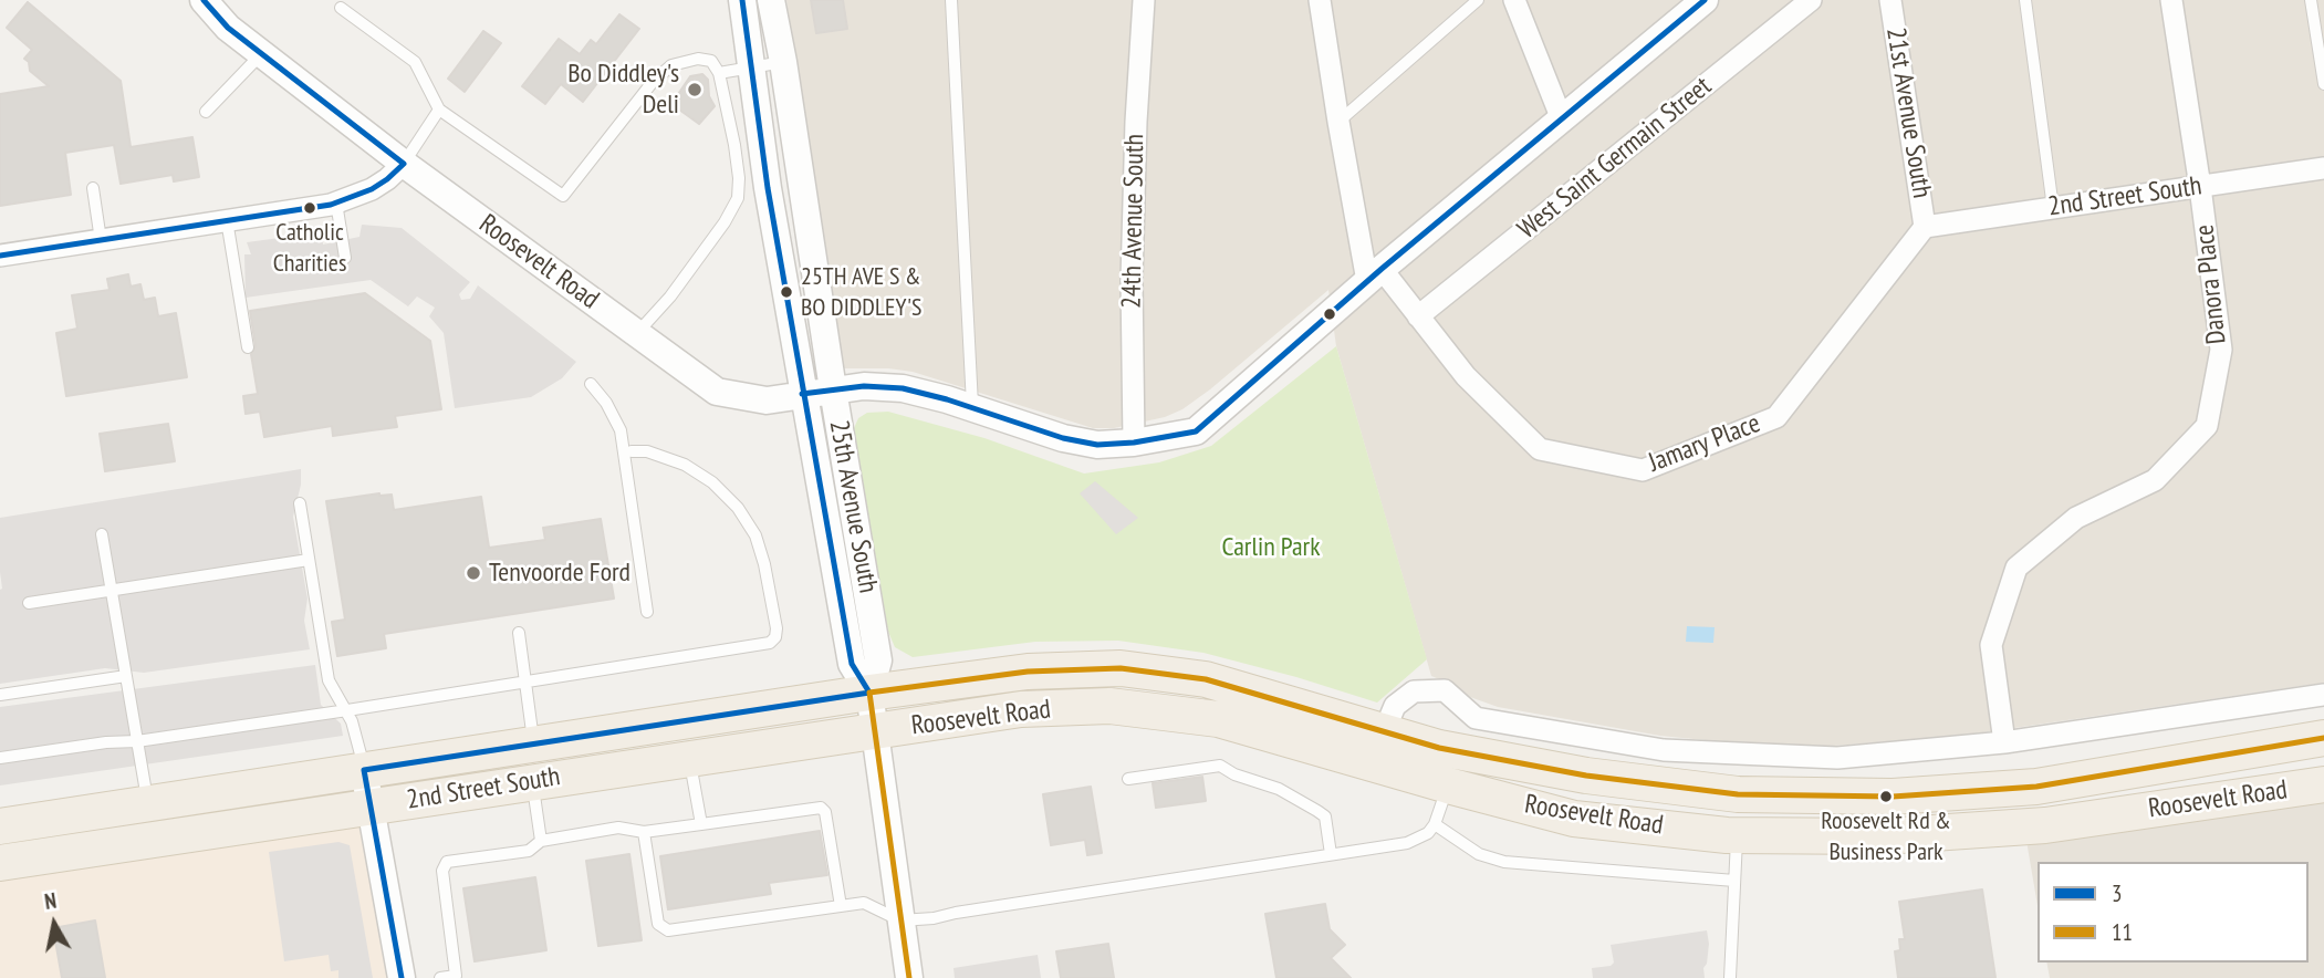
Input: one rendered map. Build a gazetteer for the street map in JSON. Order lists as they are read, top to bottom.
{
  "streets": {
    "main road": ["2nd Street South", "Roosevelt Road"],
    "street": [
      "21st Avenue South",
      "West Saint Germain Street",
      "24th Avenue South",
      "Danora Place",
      "Jamary Place",
      "25th Avenue South"
    ]
  },
  "crossings": [
    ["21st Avenue South", "2nd Street South"],
    ["21st Avenue South", "Jamary Place"],
    ["West Saint Germain Street", "Jamary Place"],
    ["2nd Street South", "Roosevelt Road"],
    ["2nd Street South", "Danora Place"],
    ["2nd Street South", "Jamary Place"],
    ["2nd Street South", "25th Avenue South"],
    ["Roosevelt Road", "25th Avenue South"]
  ],
  "parks": ["Carlin Park"],
  "places": [
    "Bo Diddley's Deli",
    "Catholic Charities",
    "25TH AVE S & BO DIDDLEY'S",
    "Tenvoorde Ford",
    "Roosevelt Rd & Business Park"
  ],
  "lines": ["transit line 3", "transit line 11"],
  "legend": ["3", "11"],
  "north": "top"
}
